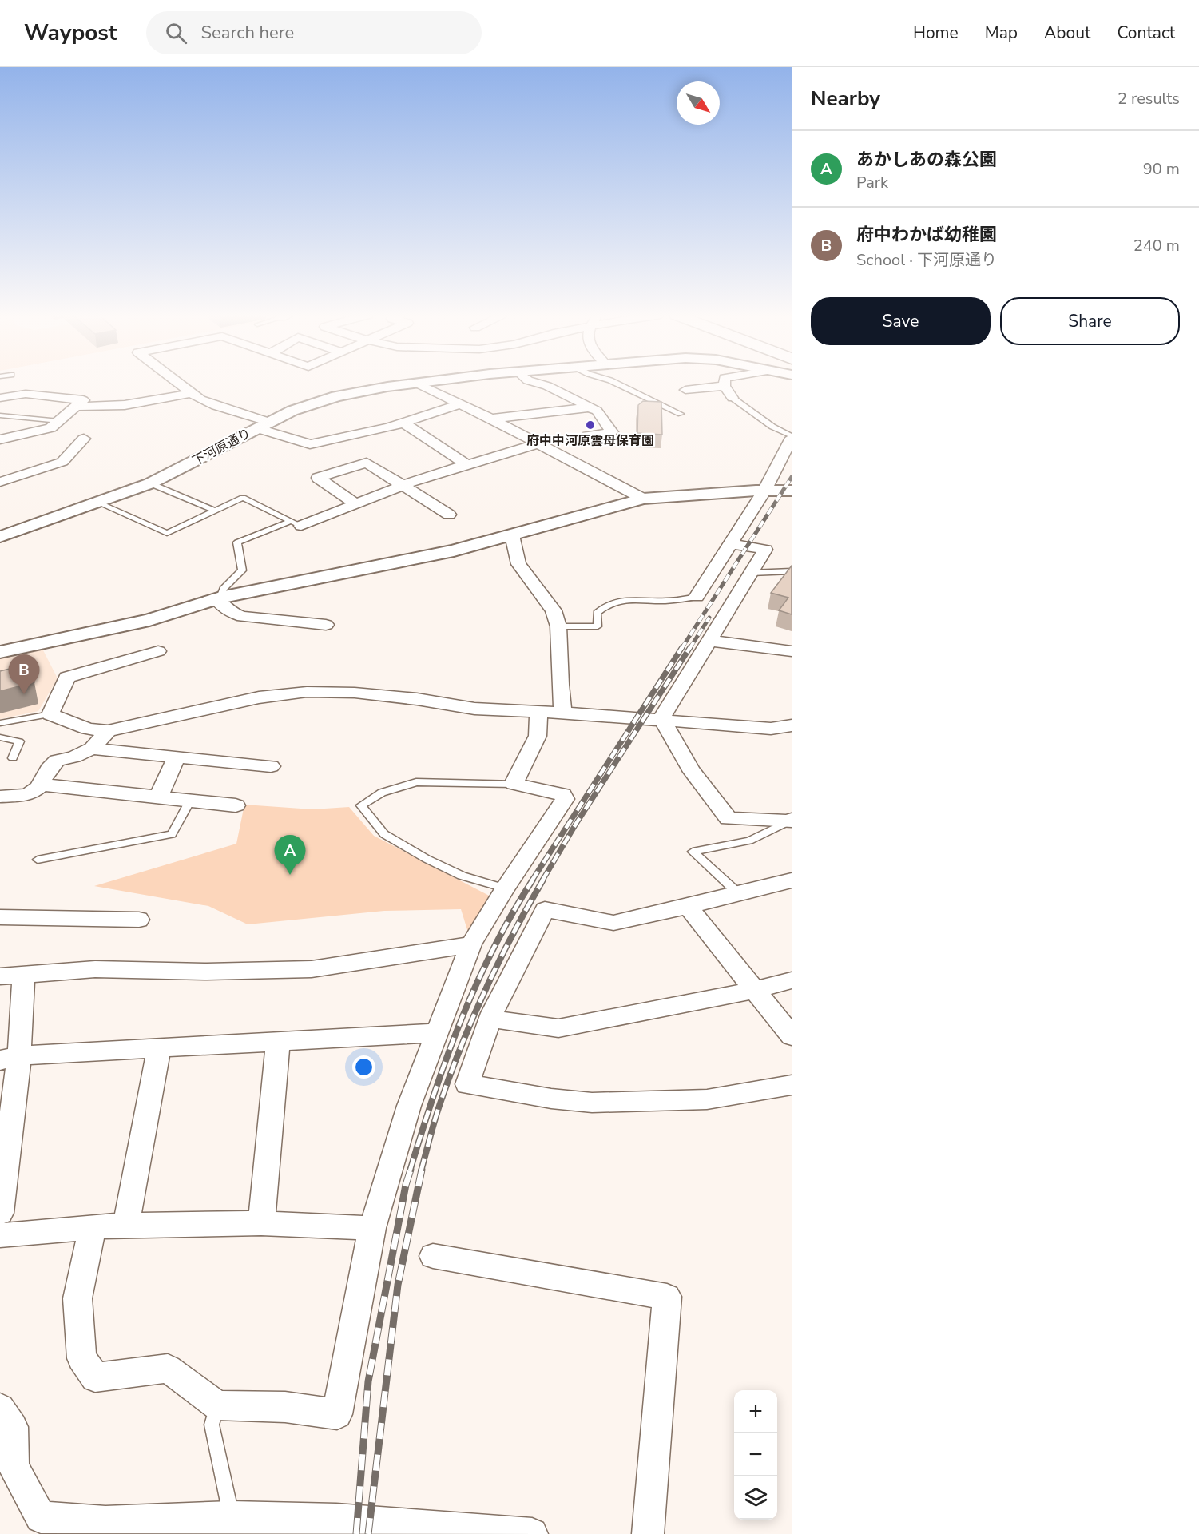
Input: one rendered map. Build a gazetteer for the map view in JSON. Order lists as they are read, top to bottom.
{
  "streets": {
    "street": ["下河原通り"]
  },
  "places": ["府中中河原雲母保育園"],
  "north": "bottom right",
  "page": {
    "header": "Waypost",
    "search": "Search here",
    "nav": [
      "Home",
      "Map",
      "About",
      "Contact"
    ],
    "heading": ["Nearby", "2 results"],
    "list": [
      {
        "mark": "A",
        "name": "あかしあの森公園",
        "note": "Park",
        "value": "90 m"
      },
      {
        "mark": "B",
        "name": "府中わかば幼稚園",
        "note": "School · 下河原通り",
        "value": "240 m"
      }
    ],
    "buttons": ["Save", "Share"],
    "pins": ["B", "A"],
    "map_buttons": ["+", "−"]
  }
}
